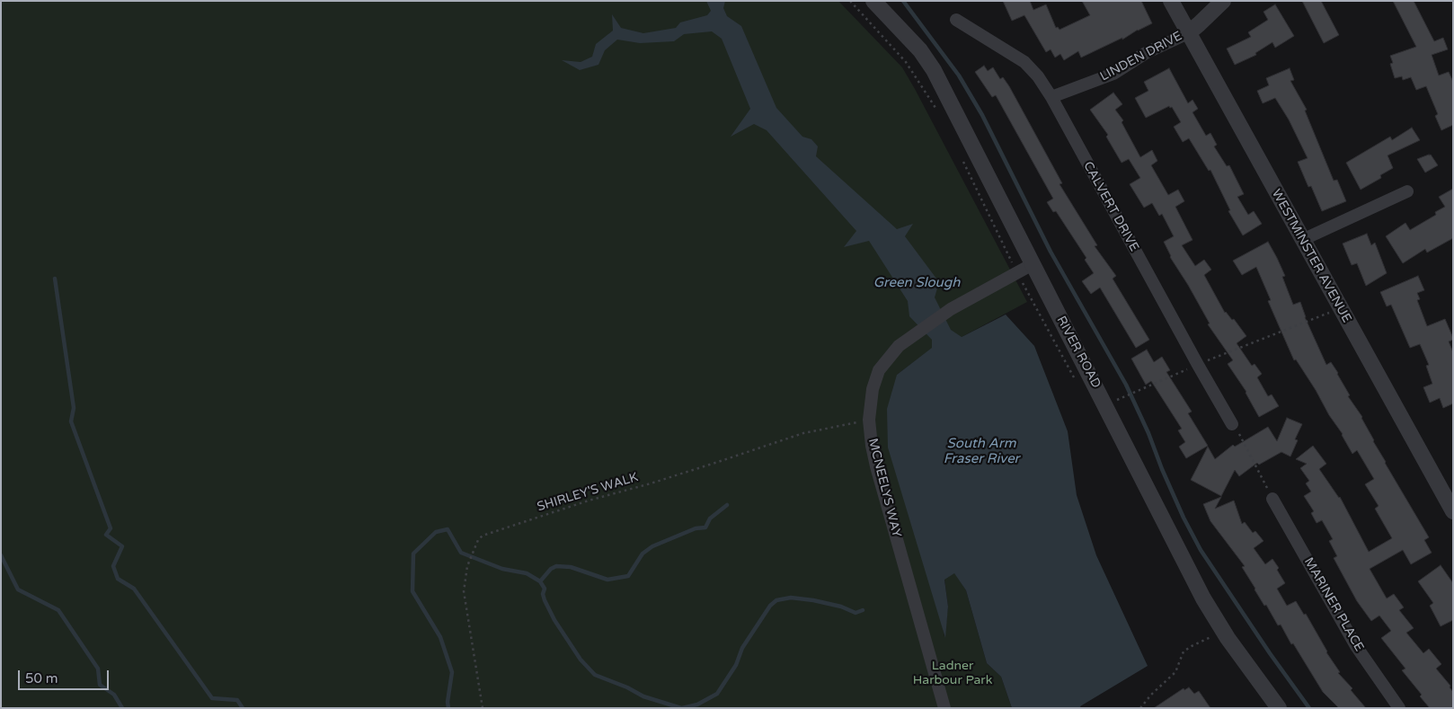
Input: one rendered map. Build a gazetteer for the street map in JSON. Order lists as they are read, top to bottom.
{
  "streets": {
    "street": [
      "LINDEN DRIVE",
      "CALVERT DRIVE",
      "WESTMINSTER AVENUE",
      "RIVER ROAD",
      "MCNEELYS WAY",
      "MARINER PLACE"
    ],
    "path": ["SHIRLEY'S WALK"]
  },
  "crossings": [
    ["LINDEN DRIVE", "CALVERT DRIVE"],
    ["LINDEN DRIVE", "WESTMINSTER AVENUE"],
    ["RIVER ROAD", "MCNEELYS WAY"],
    ["MCNEELYS WAY", "SHIRLEY'S WALK"]
  ],
  "water": ["Green Slough", "South Arm Fraser River"],
  "parks": ["Ladner Harbour Park"],
  "scale_bar": "50 m"
}
